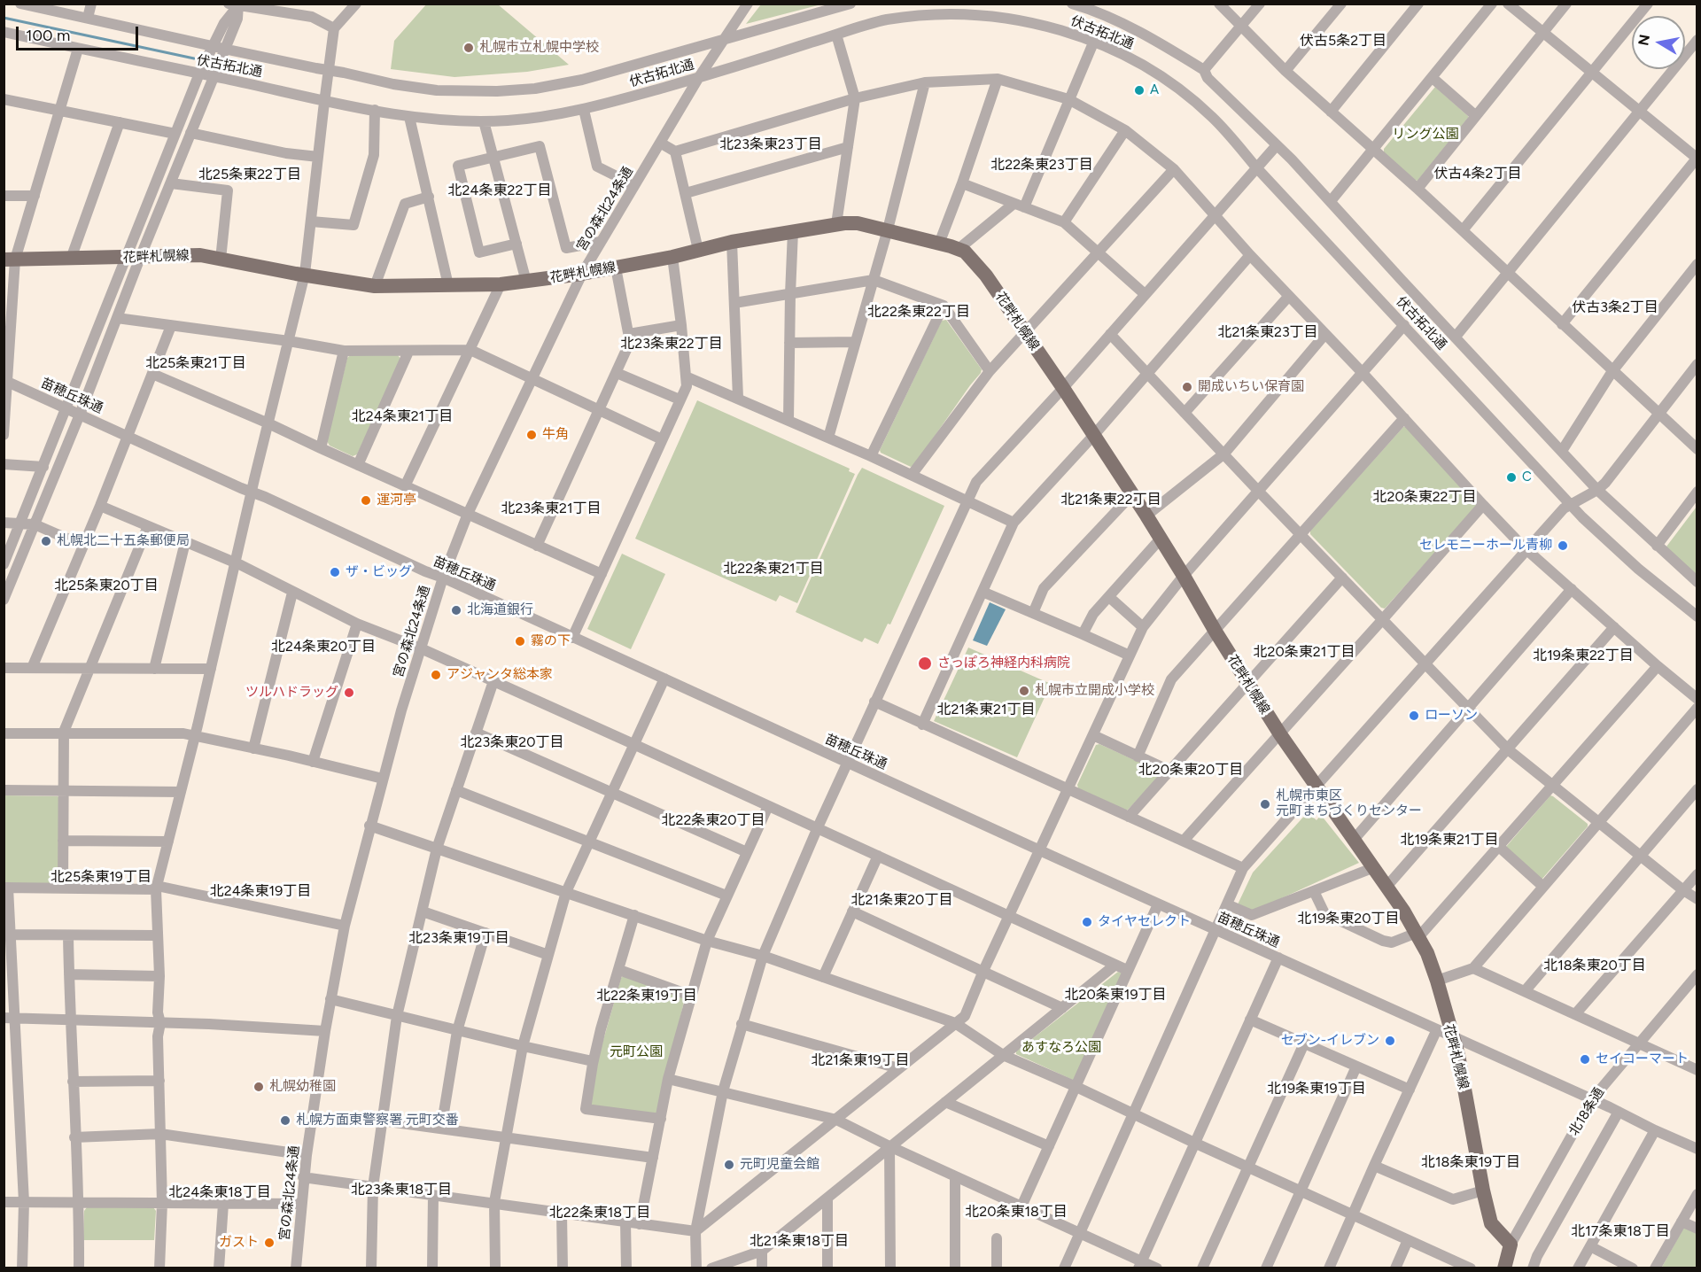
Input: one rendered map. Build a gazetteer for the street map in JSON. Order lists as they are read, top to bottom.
{
  "streets": {
    "main road": ["花畔札幌線", "北18条通"],
    "street": ["伏古拓北通", "宮の森北24条通", "苗穂丘珠通"]
  },
  "crossings": [
    ["伏古拓北通", "宮の森北24条通"],
    ["宮の森北24条通", "花畔札幌線"],
    ["宮の森北24条通", "苗穂丘珠通"],
    ["花畔札幌線", "苗穂丘珠通"],
    ["花畔札幌線", "北18条通"],
    ["苗穂丘珠通", "北18条通"]
  ],
  "districts": [
    "伏古5条2丁目",
    "北23条東23丁目",
    "北22条東23丁目",
    "伏古4条2丁目",
    "北25条東22丁目",
    "北24条東22丁目",
    "伏古3条2丁目",
    "北22条東22丁目",
    "北21条東23丁目",
    "北23条東22丁目",
    "北25条東21丁目",
    "北24条東21丁目",
    "北20条東22丁目",
    "北21条東22丁目",
    "北23条東21丁目",
    "北22条東21丁目",
    "北25条東20丁目",
    "北24条東20丁目",
    "北20条東21丁目",
    "北19条東22丁目",
    "北21条東21丁目",
    "北23条東20丁目",
    "北20条東20丁目",
    "北22条東20丁目",
    "北19条東21丁目",
    "北25条東19丁目",
    "北24条東19丁目",
    "北21条東20丁目",
    "北19条東20丁目",
    "北23条東19丁目",
    "北18条東20丁目",
    "北20条東19丁目",
    "北22条東19丁目",
    "北21条東19丁目",
    "北19条東19丁目",
    "北18条東19丁目",
    "北23条東18丁目",
    "北24条東18丁目",
    "北20条東18丁目",
    "北22条東18丁目",
    "北17条東18丁目",
    "北21条東18丁目"
  ],
  "parks": ["リング公園", "あすなろ公園", "元町公園"],
  "places": [
    "札幌市立札幌中学校",
    "A",
    "開成いちい保育園",
    "牛角",
    "C",
    "運河亭",
    "札幌北二十五条郵便局",
    "セレモニーホール青柳",
    "ザ・ビッグ",
    "北海道銀行",
    "霧の下",
    "さっぽろ神経内科病院",
    "アジャンタ総本家",
    "札幌市立開成小学校",
    "ツルハドラッグ",
    "ローソン",
    "札幌市東区 元町まちづくりセンター",
    "タイヤセレクト",
    "セブン-イレブン",
    "セイコーマート",
    "札幌幼稚園",
    "札幌方面東警察署 元町交番",
    "元町児童会館",
    "ガスト"
  ],
  "scale_bar": "100 m",
  "north": "left"
}
